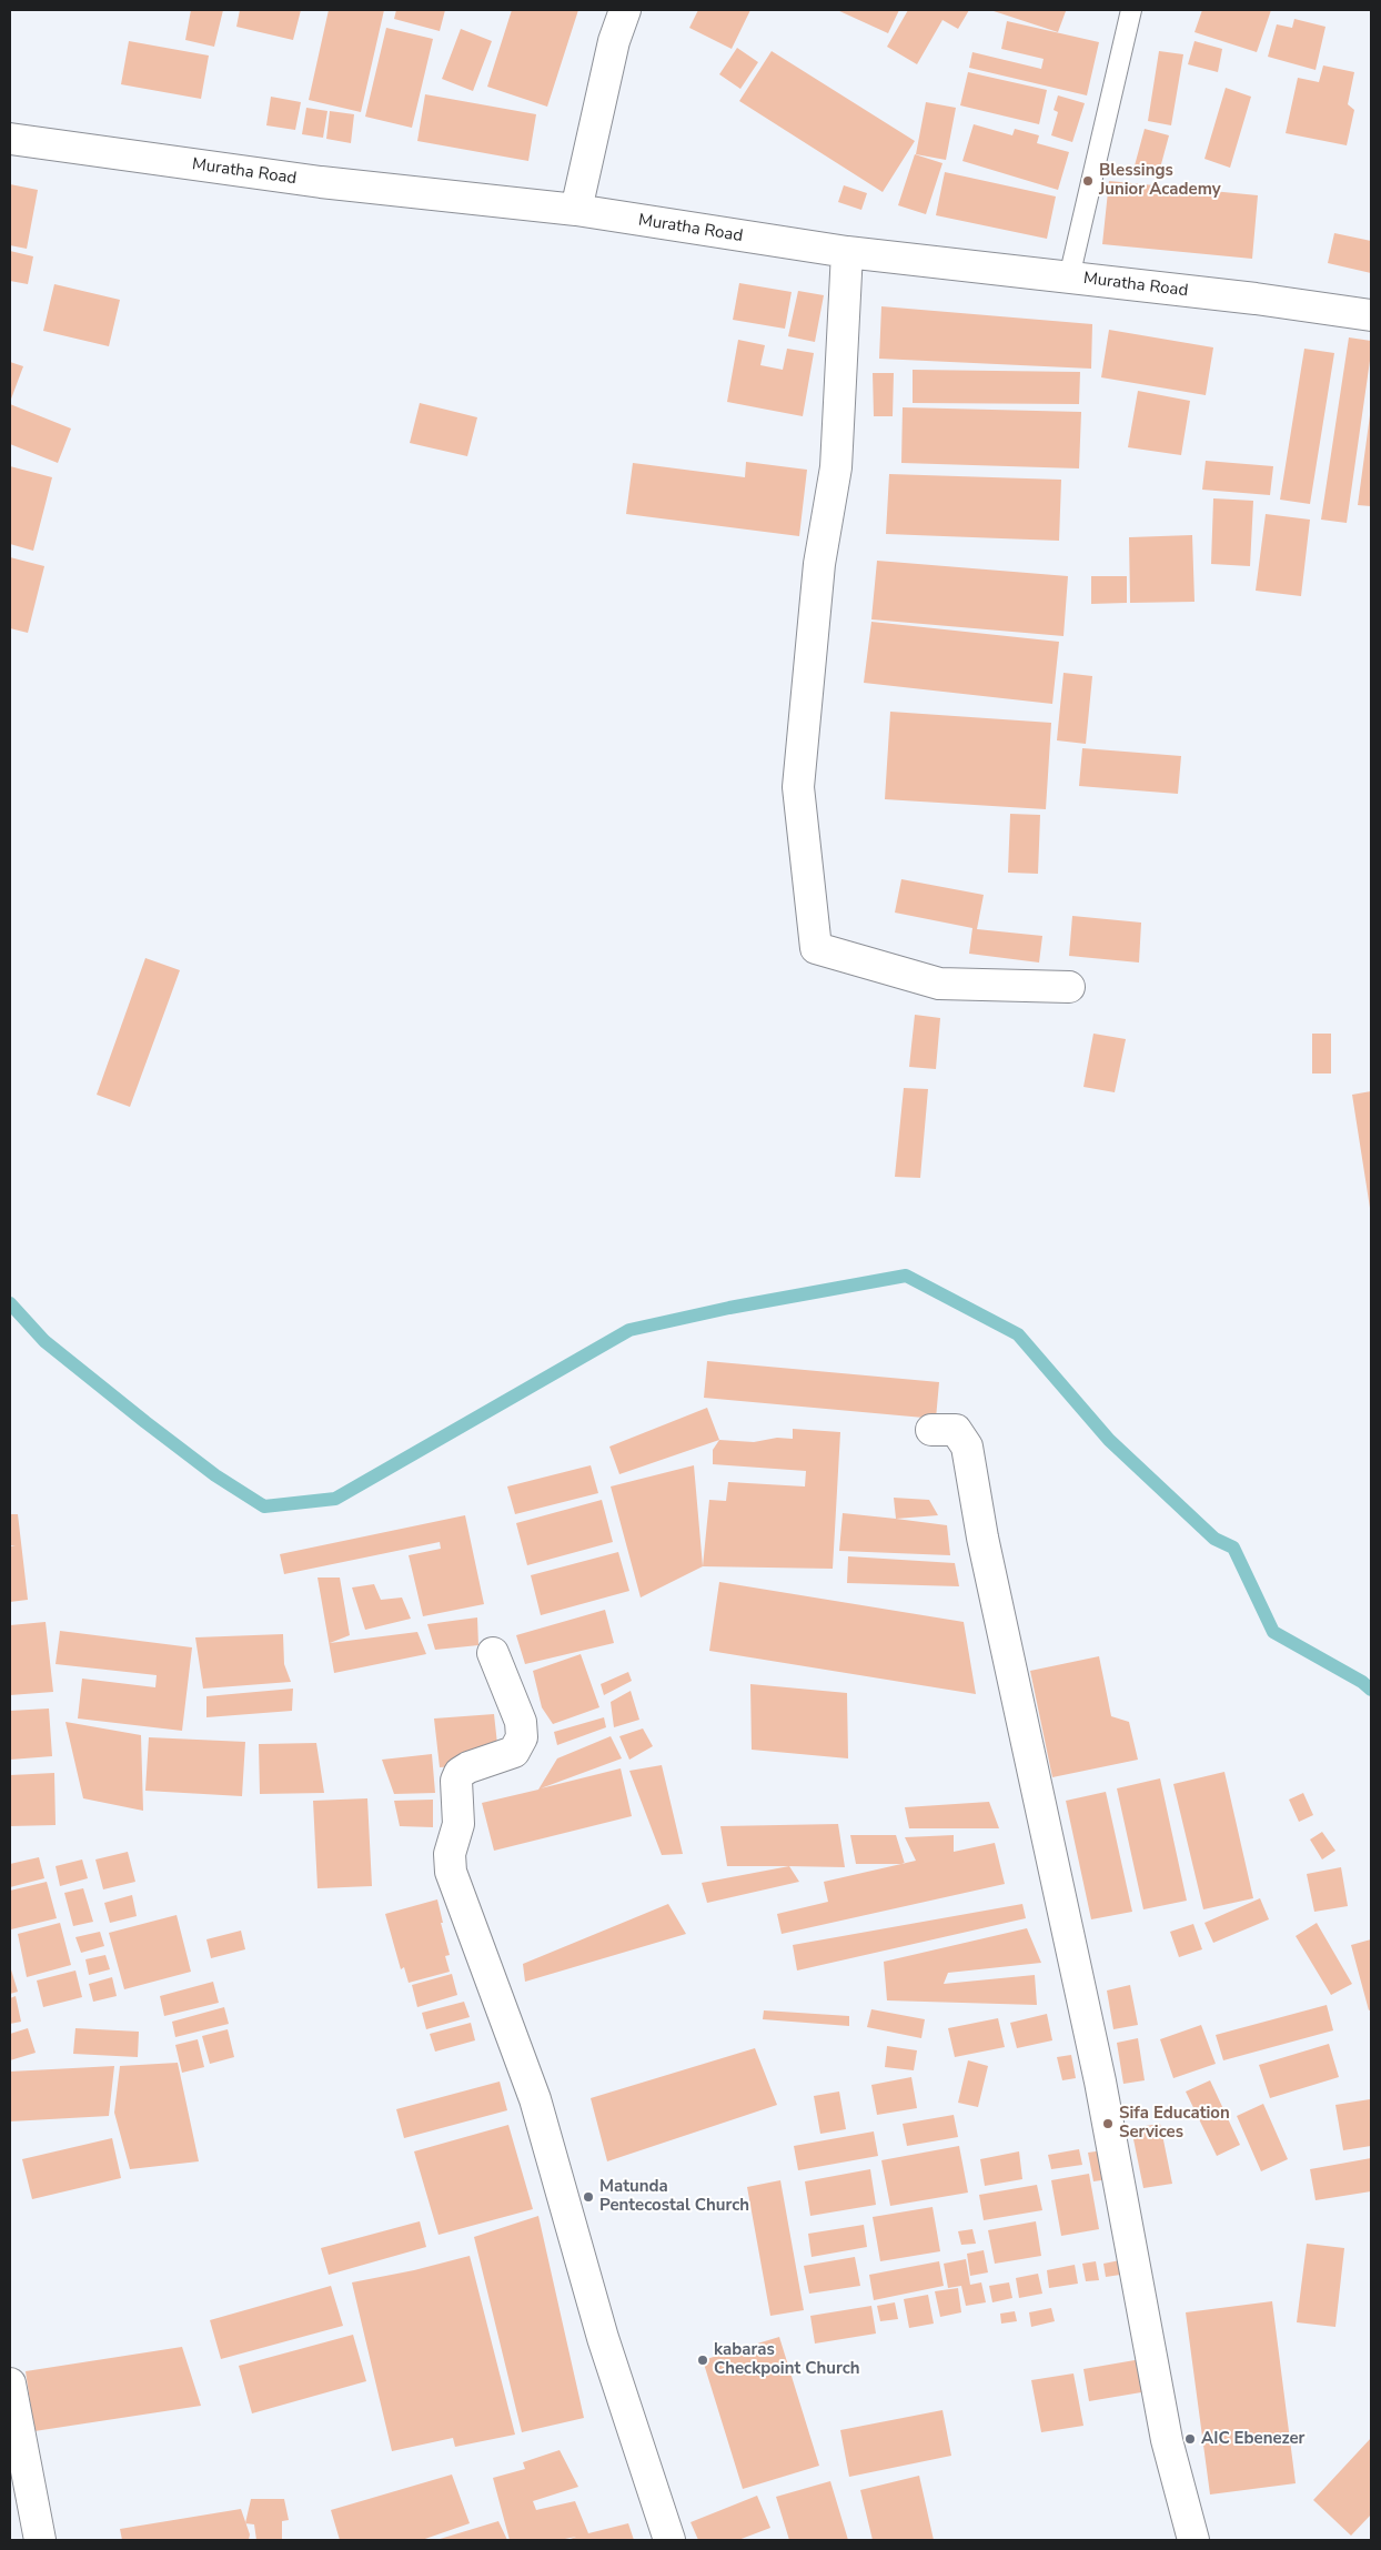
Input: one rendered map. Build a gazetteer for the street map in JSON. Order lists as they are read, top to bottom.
{
  "streets": {
    "street": ["Muratha Road"]
  },
  "places": [
    "Blessings Junior Academy",
    "Sifa Education Services",
    "Matunda Pentecostal Church",
    "kabaras Checkpoint Church",
    "AIC Ebenezer"
  ]
}
